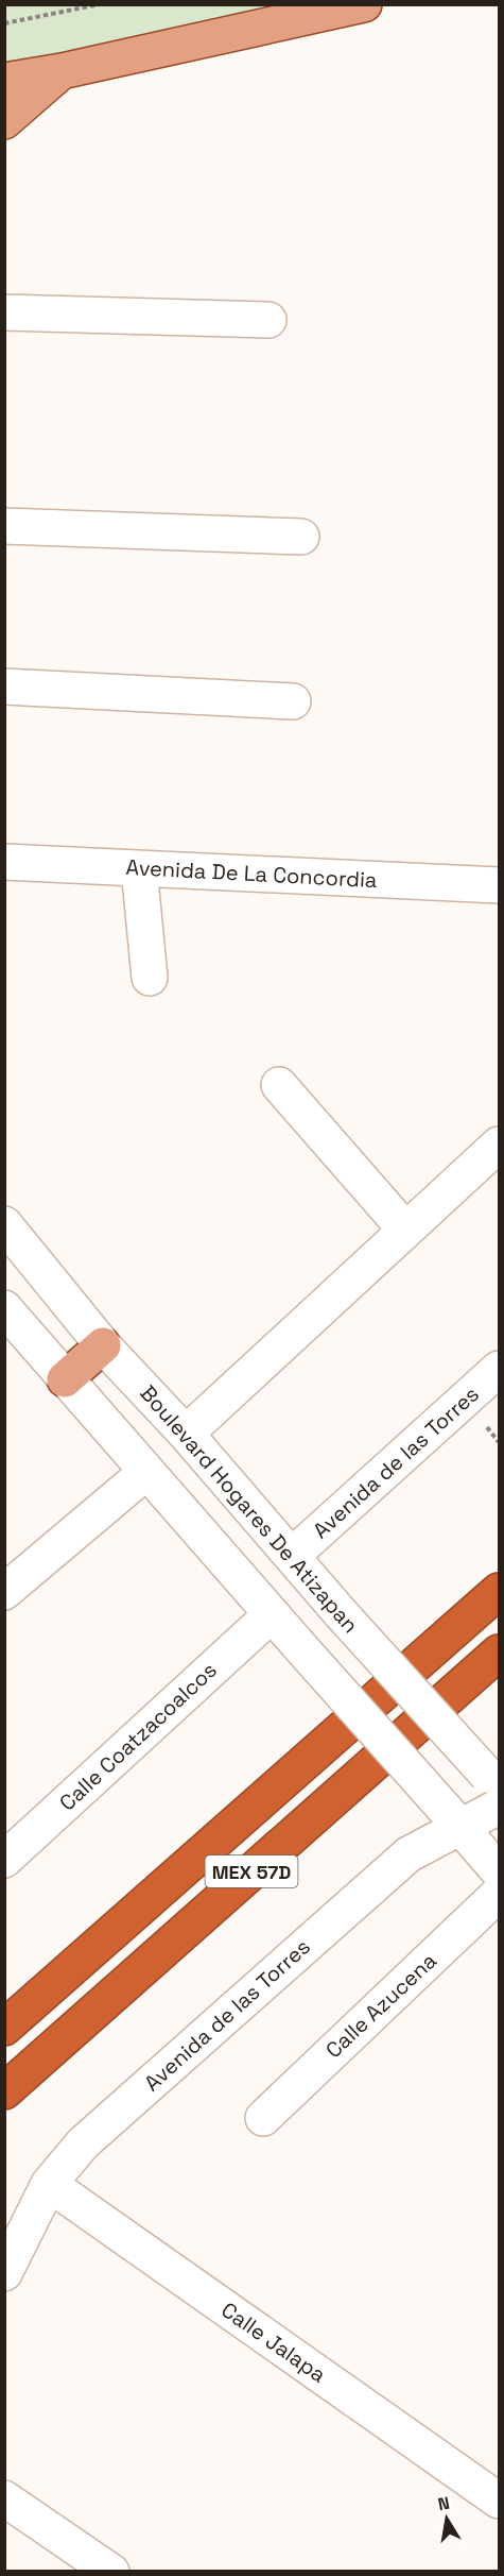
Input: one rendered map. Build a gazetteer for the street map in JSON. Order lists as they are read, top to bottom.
{
  "streets": {
    "highway": ["MEX 57D"],
    "street": [
      "Avenida De La Concordia",
      "Avenida de las Torres",
      "Boulevard Hogares De Atizapan",
      "Calle Coatzacoalcos",
      "Calle Azucena",
      "Calle Jalapa"
    ]
  },
  "crossings": [
    ["Avenida de las Torres", "Boulevard Hogares De Atizapan"],
    ["Avenida de las Torres", "Calle Jalapa"]
  ],
  "north": "top"
}
